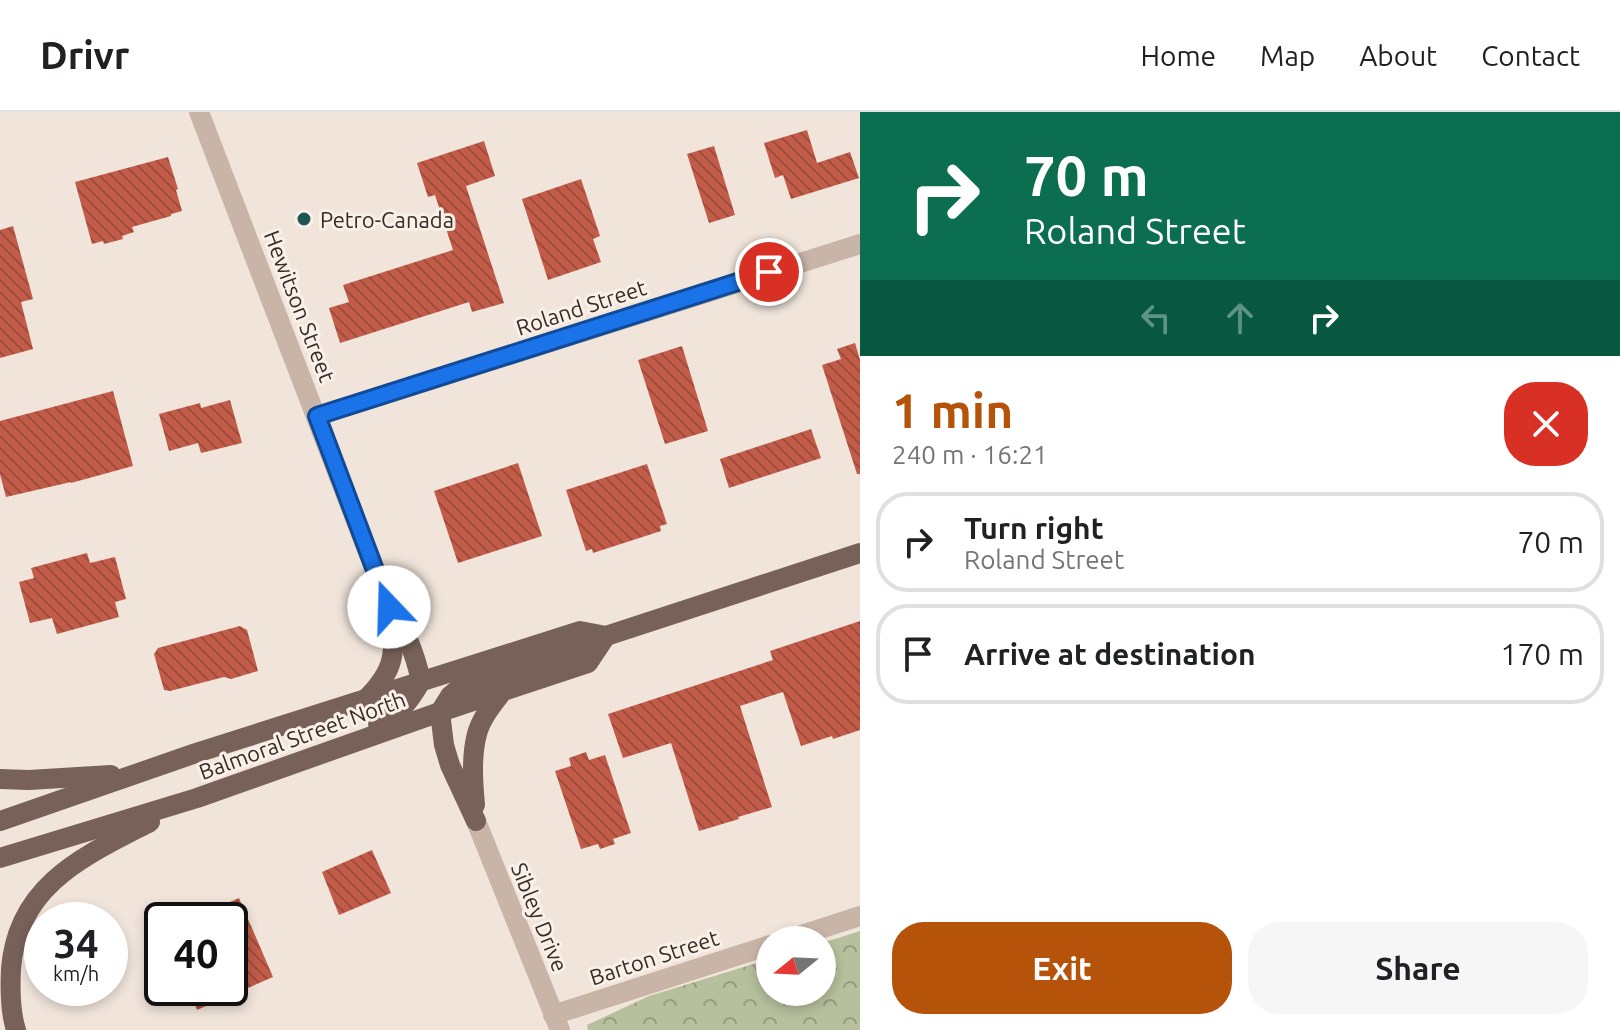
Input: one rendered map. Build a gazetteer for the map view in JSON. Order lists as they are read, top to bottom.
{
  "streets": {
    "main road": ["Balmoral Street North"],
    "street": [
      "Hewitson Street",
      "Roland Street",
      "Sibley Drive",
      "Barton Street"
    ]
  },
  "crossings": [
    ["Hewitson Street", "Roland Street"],
    ["Sibley Drive", "Barton Street"]
  ],
  "places": ["Petro-Canada"],
  "north": "left",
  "page": {
    "header": "Drivr",
    "nav": [
      "Home",
      "Map",
      "About",
      "Contact"
    ],
    "turn": ["70 m", "Roland Street"],
    "heading": ["1 min", "240 m · 16:21"],
    "list": [
      {
        "name": "Turn right",
        "note": "Roland Street",
        "value": "70 m"
      },
      {
        "name": "Arrive at destination",
        "value": "170 m"
      }
    ],
    "speed": "34 km/h",
    "limit": "40",
    "buttons": ["Exit", "Share"]
  }
}
